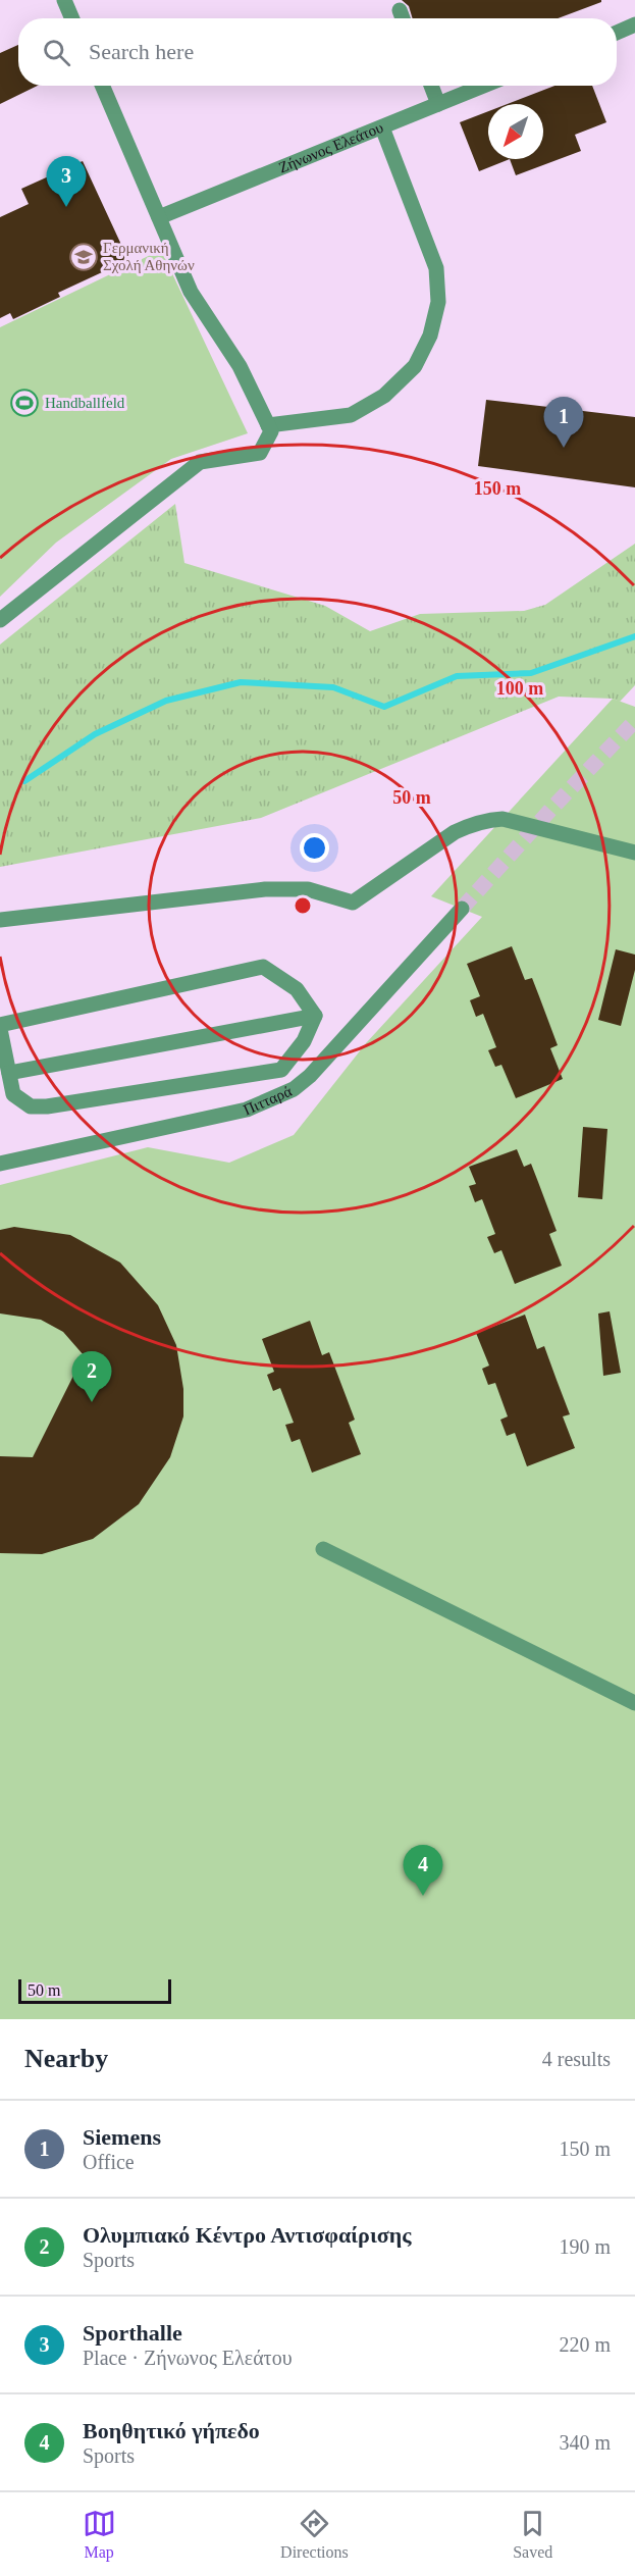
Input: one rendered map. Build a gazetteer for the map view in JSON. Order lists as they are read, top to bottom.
{
  "streets": {
    "street": ["Ζήνωνος Ελεάτου", "Πιτταρά"]
  },
  "places": {
    "school or university": ["Γερμανική Σχολή Αθηνών"],
    "sports": ["Handballfeld"]
  },
  "scale_bar": "50 m",
  "north": "bottom left",
  "page": {
    "search": "Search here",
    "pins": [
      "3",
      "1",
      "2",
      "4"
    ],
    "scale": "50 m",
    "heading": ["Nearby", "4 results"],
    "list": [
      {
        "mark": "1",
        "name": "Siemens",
        "note": "Office",
        "value": "150 m"
      },
      {
        "mark": "2",
        "name": "Ολυμπιακό Κέντρο Αντισφαίρισης",
        "note": "Sports",
        "value": "190 m"
      },
      {
        "mark": "3",
        "name": "Sporthalle",
        "note": "Place · Ζήνωνος Ελεάτου",
        "value": "220 m"
      },
      {
        "mark": "4",
        "name": "Βοηθητικό γήπεδο",
        "note": "Sports",
        "value": "340 m"
      }
    ],
    "nav": ["Map", "Directions", "Saved"]
  },
  "rings": ["150 m", "100 m", "50 m"]
}
